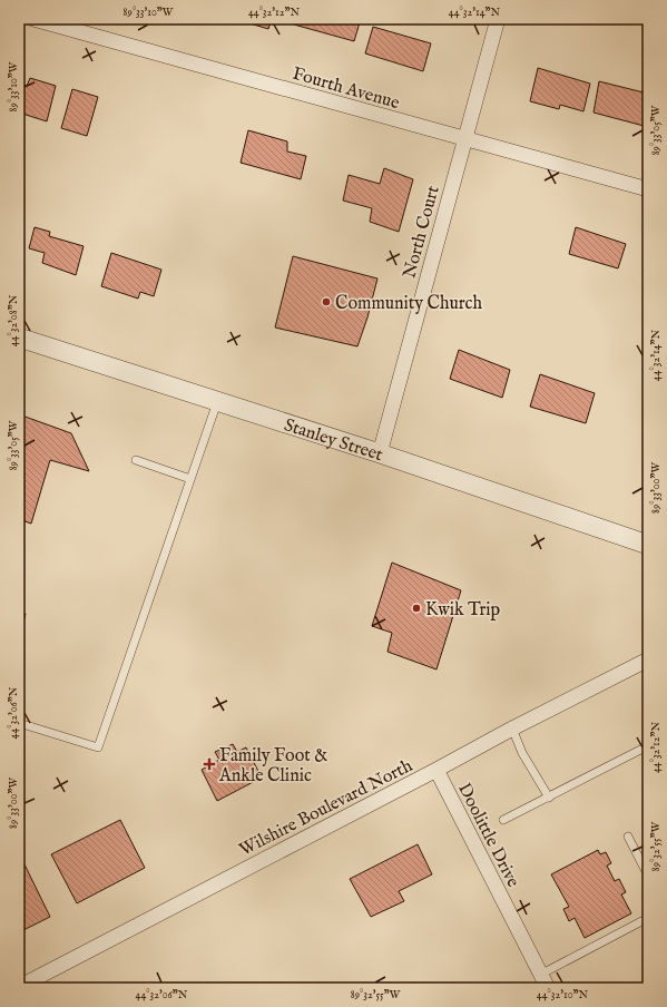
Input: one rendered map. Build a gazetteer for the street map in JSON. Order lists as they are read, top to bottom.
{
  "streets": {
    "street": [
      "Fourth Avenue",
      "North Court",
      "Stanley Street",
      "Wilshire Boulevard North",
      "Doolittle Drive"
    ]
  },
  "crossings": [
    ["Fourth Avenue", "North Court"],
    ["North Court", "Stanley Street"],
    ["Wilshire Boulevard North", "Doolittle Drive"]
  ],
  "places": {
    "other": ["Community Church", "Kwik Trip"],
    "health": ["Family Foot & Ankle Clinic"]
  },
  "coordinates": [
    "89°33'10\"W",
    "44°32'12\"N",
    "44°32'14\"N",
    "89°33'05\"W",
    "44°32'08\"N",
    "89°33'00\"W",
    "44°32'06\"N",
    "89°32'55\"W",
    "44°32'10\"N"
  ]
}
